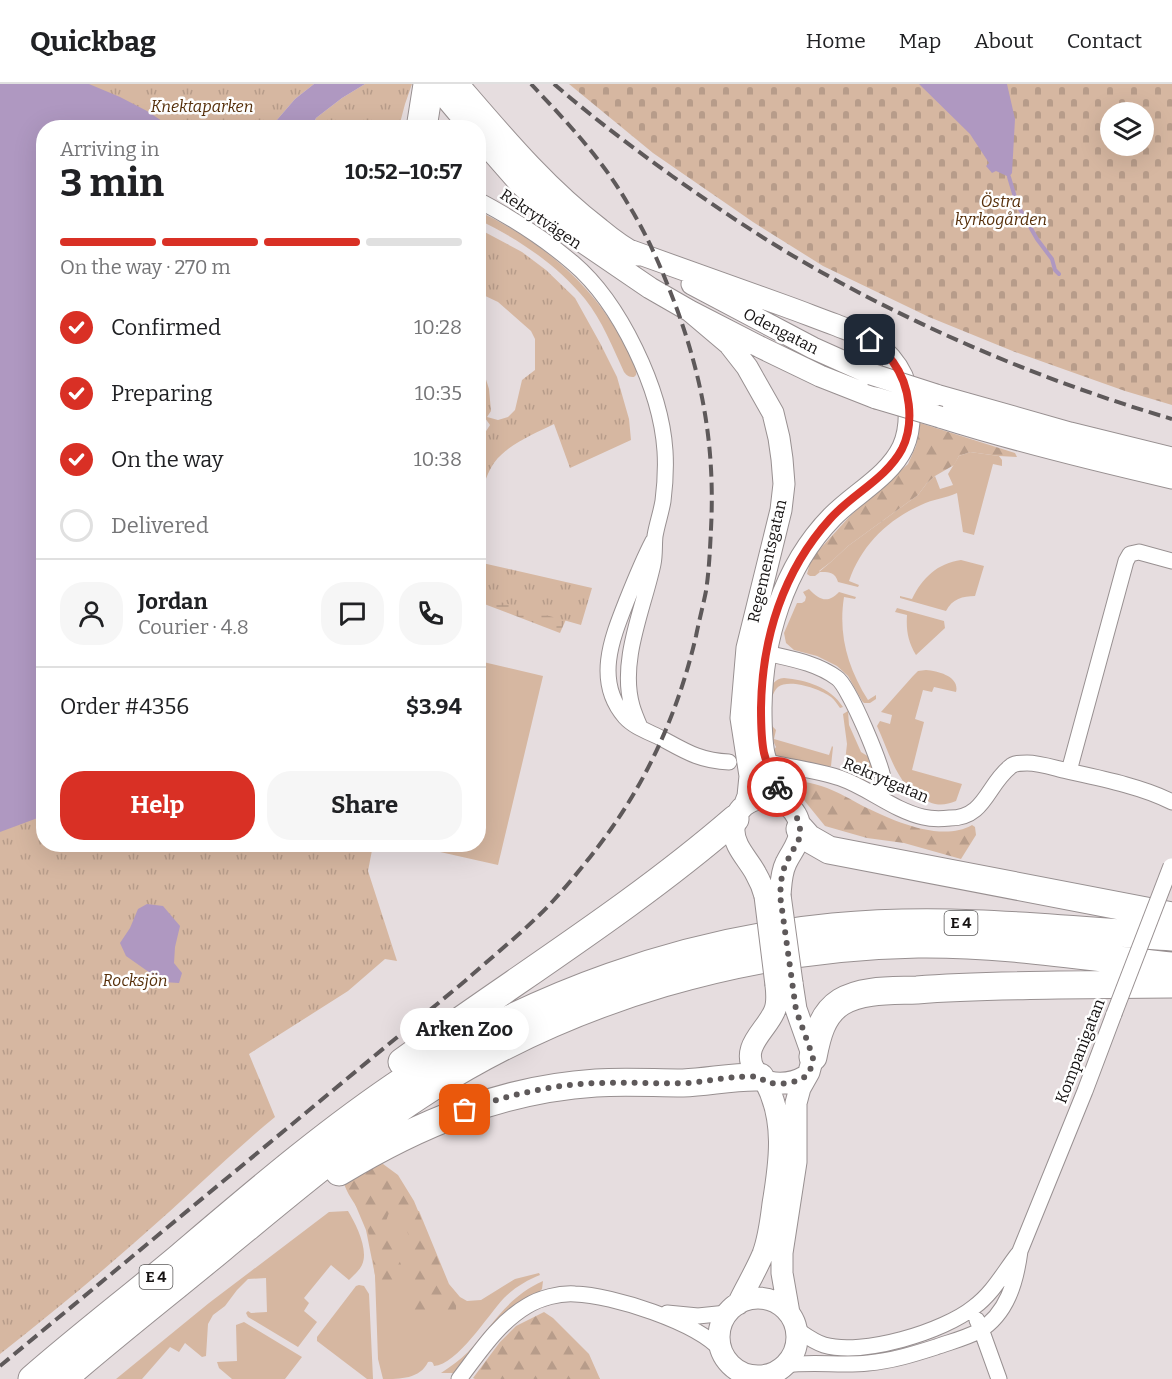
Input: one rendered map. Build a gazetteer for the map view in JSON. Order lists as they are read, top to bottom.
{
  "streets": {
    "highway": ["E 4"],
    "street": [
      "Rekrytvägen",
      "Odengatan",
      "Regementsgatan",
      "Rekrytgatan",
      "Kompanigatan"
    ]
  },
  "crossings": [
    ["Odengatan", "Regementsgatan"]
  ],
  "parks": ["Knektaparken", "Östra kyrkogården", "Rocksjön"],
  "places": ["Arken Zoo"],
  "page": {
    "header": "Quickbag",
    "nav": [
      "Home",
      "Map",
      "About",
      "Contact"
    ],
    "heading": ["3 min", "Arriving in", "10:52–10:57"],
    "panel": [
      "Jordan",
      "Courier · 4.8",
      "Order #4356",
      "$3.94"
    ],
    "bar": "On the way · 270 m",
    "list": [
      ["Confirmed", "10:28"],
      ["Preparing", "10:35"],
      ["On the way", "10:38"],
      "Delivered"
    ],
    "buttons": ["Help", "Share"],
    "bubble": "Arken Zoo"
  }
}
